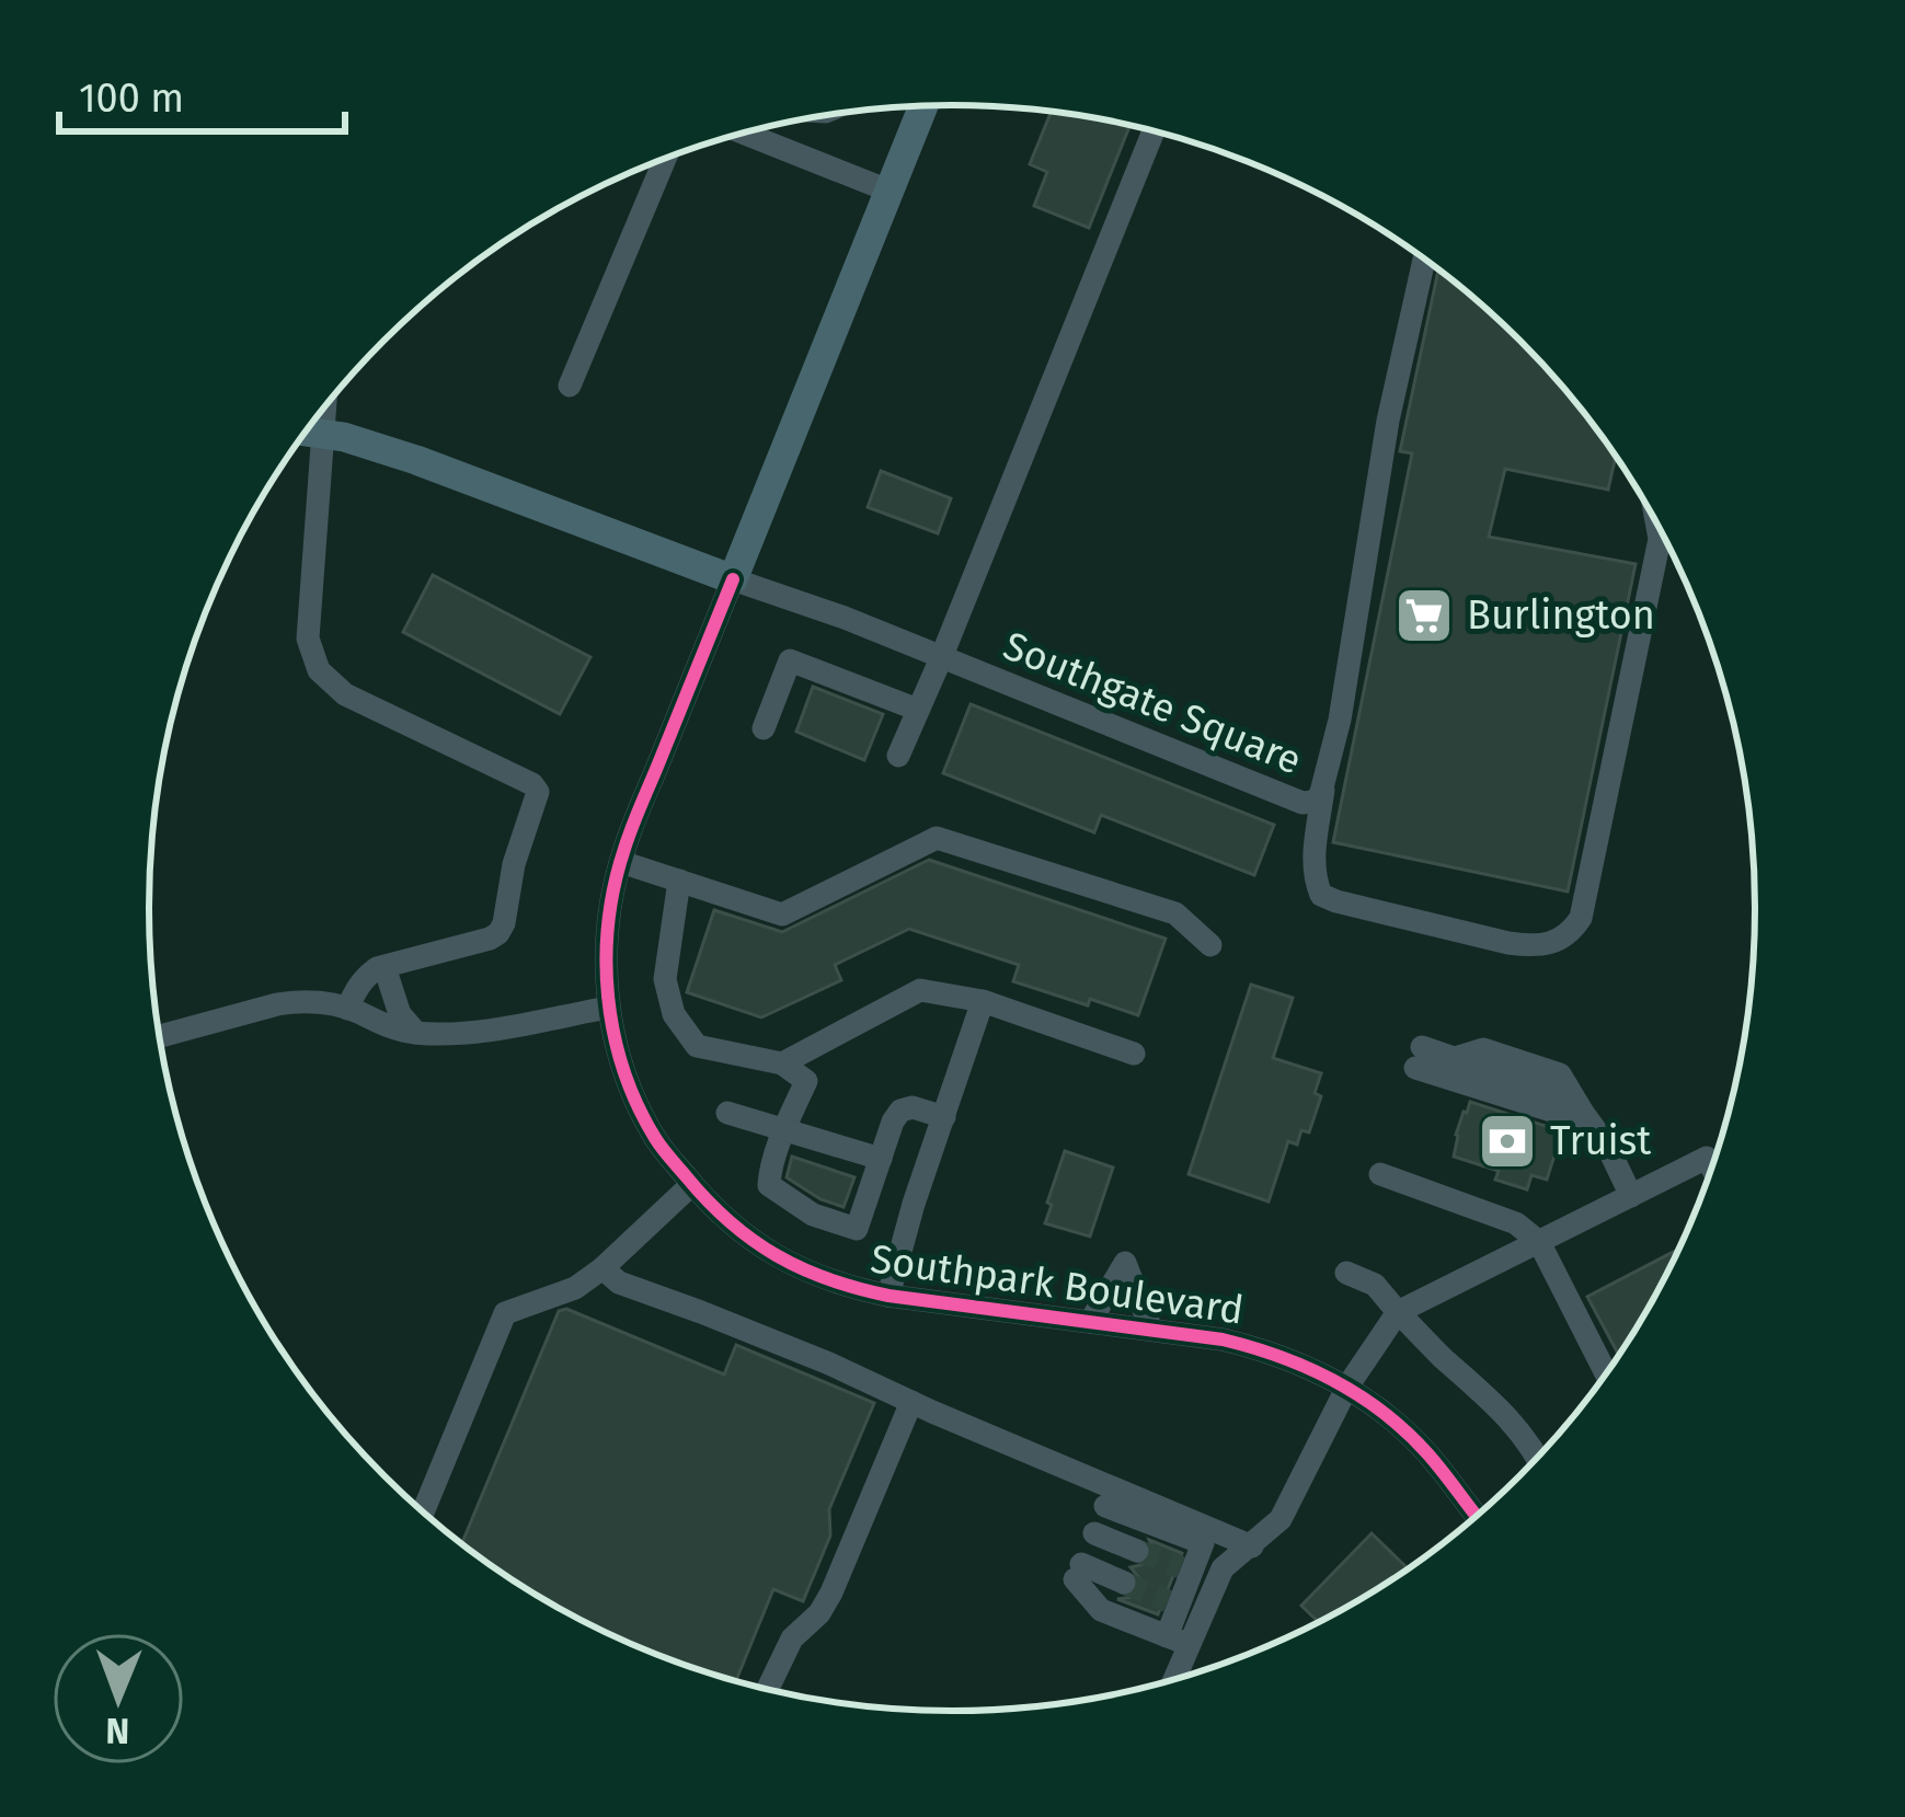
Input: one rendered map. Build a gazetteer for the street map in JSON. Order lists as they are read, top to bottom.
{
  "streets": {
    "main road": ["Southpark Boulevard"],
    "street": ["Southgate Square"]
  },
  "crossings": [
    ["Southgate Square", "Southpark Boulevard"]
  ],
  "places": {
    "supermarket": ["Burlington"],
    "bank": ["Truist"]
  },
  "scale_bar": "100 m",
  "north": "bottom"
}
